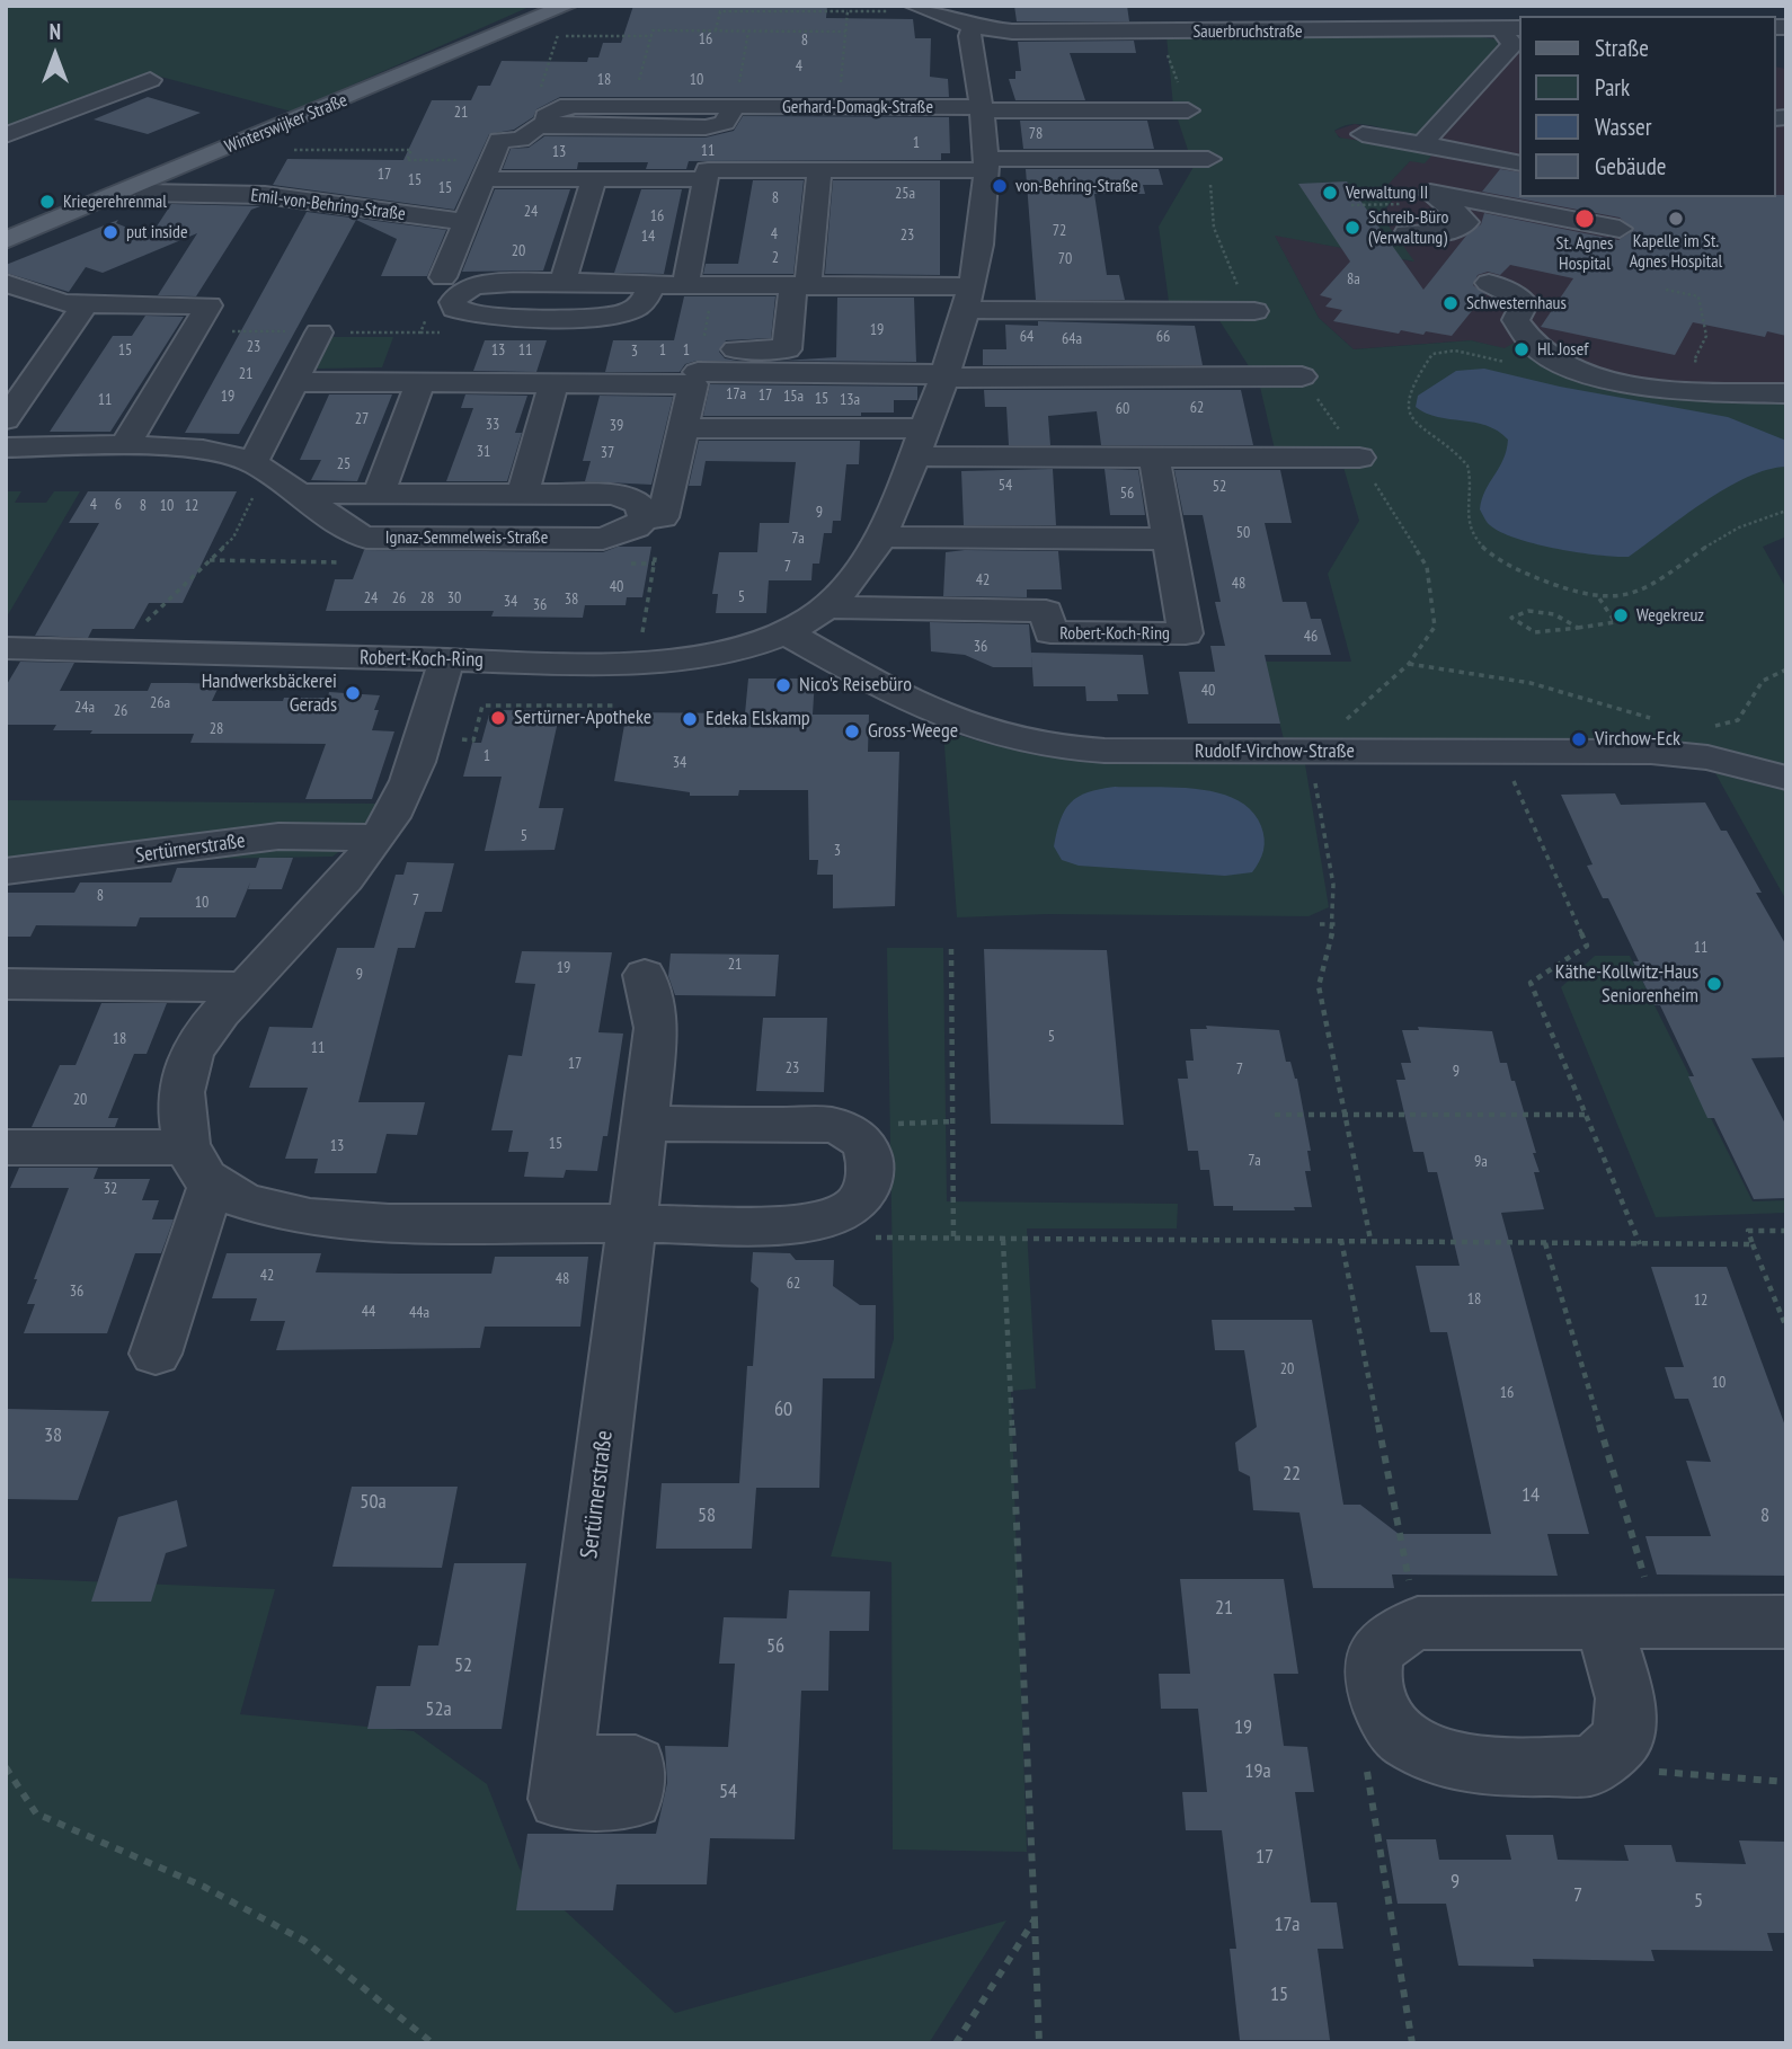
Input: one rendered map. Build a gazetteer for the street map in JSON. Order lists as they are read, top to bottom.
{
  "streets": {
    "main road": ["Winterswijker Straße"],
    "street": [
      "Sauerbruchstraße",
      "Gerhard-Domagk-Straße",
      "Emil-von-Behring-Straße",
      "Ignaz-Semmelweis-Straße",
      "Robert-Koch-Ring",
      "Rudolf-Virchow-Straße",
      "Sertürnerstraße"
    ]
  },
  "crossings": [
    ["Sauerbruchstraße", "Robert-Koch-Ring"],
    ["Gerhard-Domagk-Straße", "Robert-Koch-Ring"],
    ["Robert-Koch-Ring", "Rudolf-Virchow-Straße"]
  ],
  "places": [
    "von-Behring-Straße",
    "Verwaltung II",
    "Kriegerehrenmal",
    "St. Agnes Hospital",
    "Kapelle im St. Agnes Hospital",
    "Schreib-Büro (Verwaltung)",
    "put inside",
    "Schwesternhaus",
    "Hl. Josef",
    "Wegekreuz",
    "Nico's Reisebüro",
    "Handwerksbäckerei Gerads",
    "Sertürner-Apotheke",
    "Edeka Elskamp",
    "Gross-Weege",
    "Virchow-Eck",
    "Käthe-Kollwitz-Haus Seniorenheim"
  ],
  "house_numbers": [
    "16",
    "8",
    "4",
    "18",
    "10",
    "21",
    "78",
    "1",
    "11",
    "13",
    "17",
    "15",
    "15",
    "25a",
    "8",
    "24",
    "16",
    "72",
    "4",
    "23",
    "14",
    "20",
    "2",
    "70",
    "8a",
    "19",
    "64",
    "66",
    "64a",
    "23",
    "15",
    "13",
    "11",
    "1",
    "1",
    "3",
    "21",
    "17a",
    "17",
    "19",
    "15a",
    "15",
    "11",
    "13a",
    "62",
    "60",
    "27",
    "33",
    "39",
    "31",
    "37",
    "25",
    "54",
    "52",
    "56",
    "4",
    "6",
    "8",
    "10",
    "12",
    "9",
    "50",
    "7a",
    "7",
    "42",
    "48",
    "40",
    "5",
    "24",
    "26",
    "28",
    "30",
    "38",
    "34",
    "36",
    "46",
    "36",
    "40",
    "26a",
    "24a",
    "26",
    "28",
    "1",
    "34",
    "5",
    "3",
    "8",
    "7",
    "10",
    "11",
    "21",
    "19",
    "9",
    "5",
    "18",
    "11",
    "17",
    "23",
    "7",
    "9",
    "20",
    "15",
    "13",
    "7a",
    "9a",
    "32",
    "42",
    "48",
    "62",
    "36",
    "18",
    "12",
    "44",
    "44a",
    "20",
    "10",
    "16",
    "60",
    "38",
    "22",
    "14",
    "50a",
    "58",
    "8",
    "21",
    "56",
    "52",
    "52a",
    "19",
    "19a",
    "54",
    "17",
    "9",
    "7",
    "5",
    "17a",
    "15"
  ],
  "legend": [
    "Straße",
    "Park",
    "Wasser",
    "Gebäude"
  ],
  "north": "top"
}
